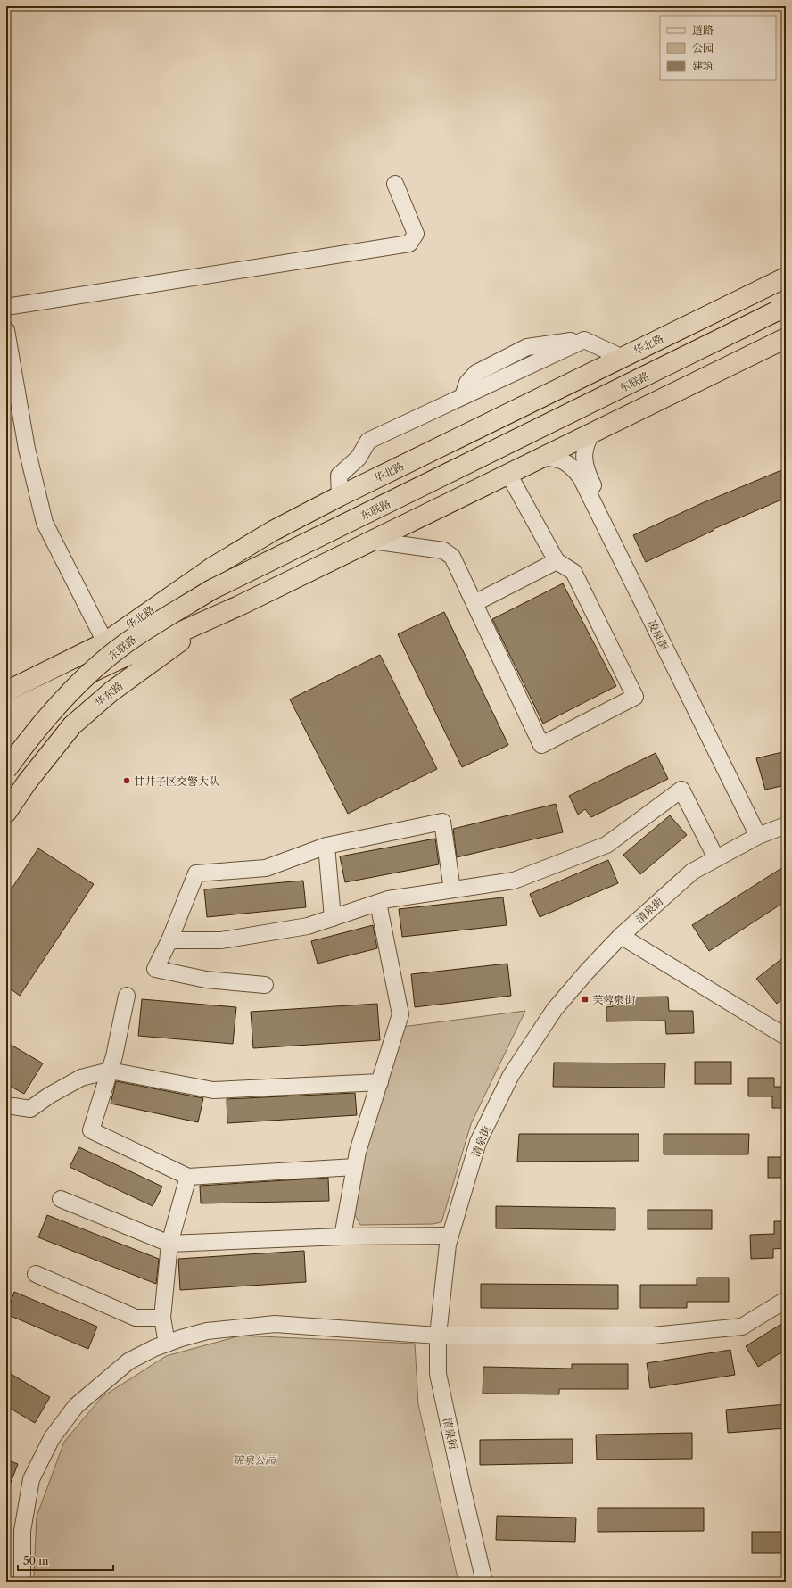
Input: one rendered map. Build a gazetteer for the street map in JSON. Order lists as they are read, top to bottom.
{
  "streets": {
    "highway": ["华北路", "东联路", "华东路"],
    "street": ["凌泉街", "清泉街"]
  },
  "crossings": [
    ["凌泉街", "清泉街"]
  ],
  "parks": ["锦泉公园"],
  "places": {
    "other": ["甘井子区交警大队"],
    "transit": ["芙蓉泉街"]
  },
  "legend": ["道路", "公园", "建筑"],
  "scale_bar": "50 m"
}
